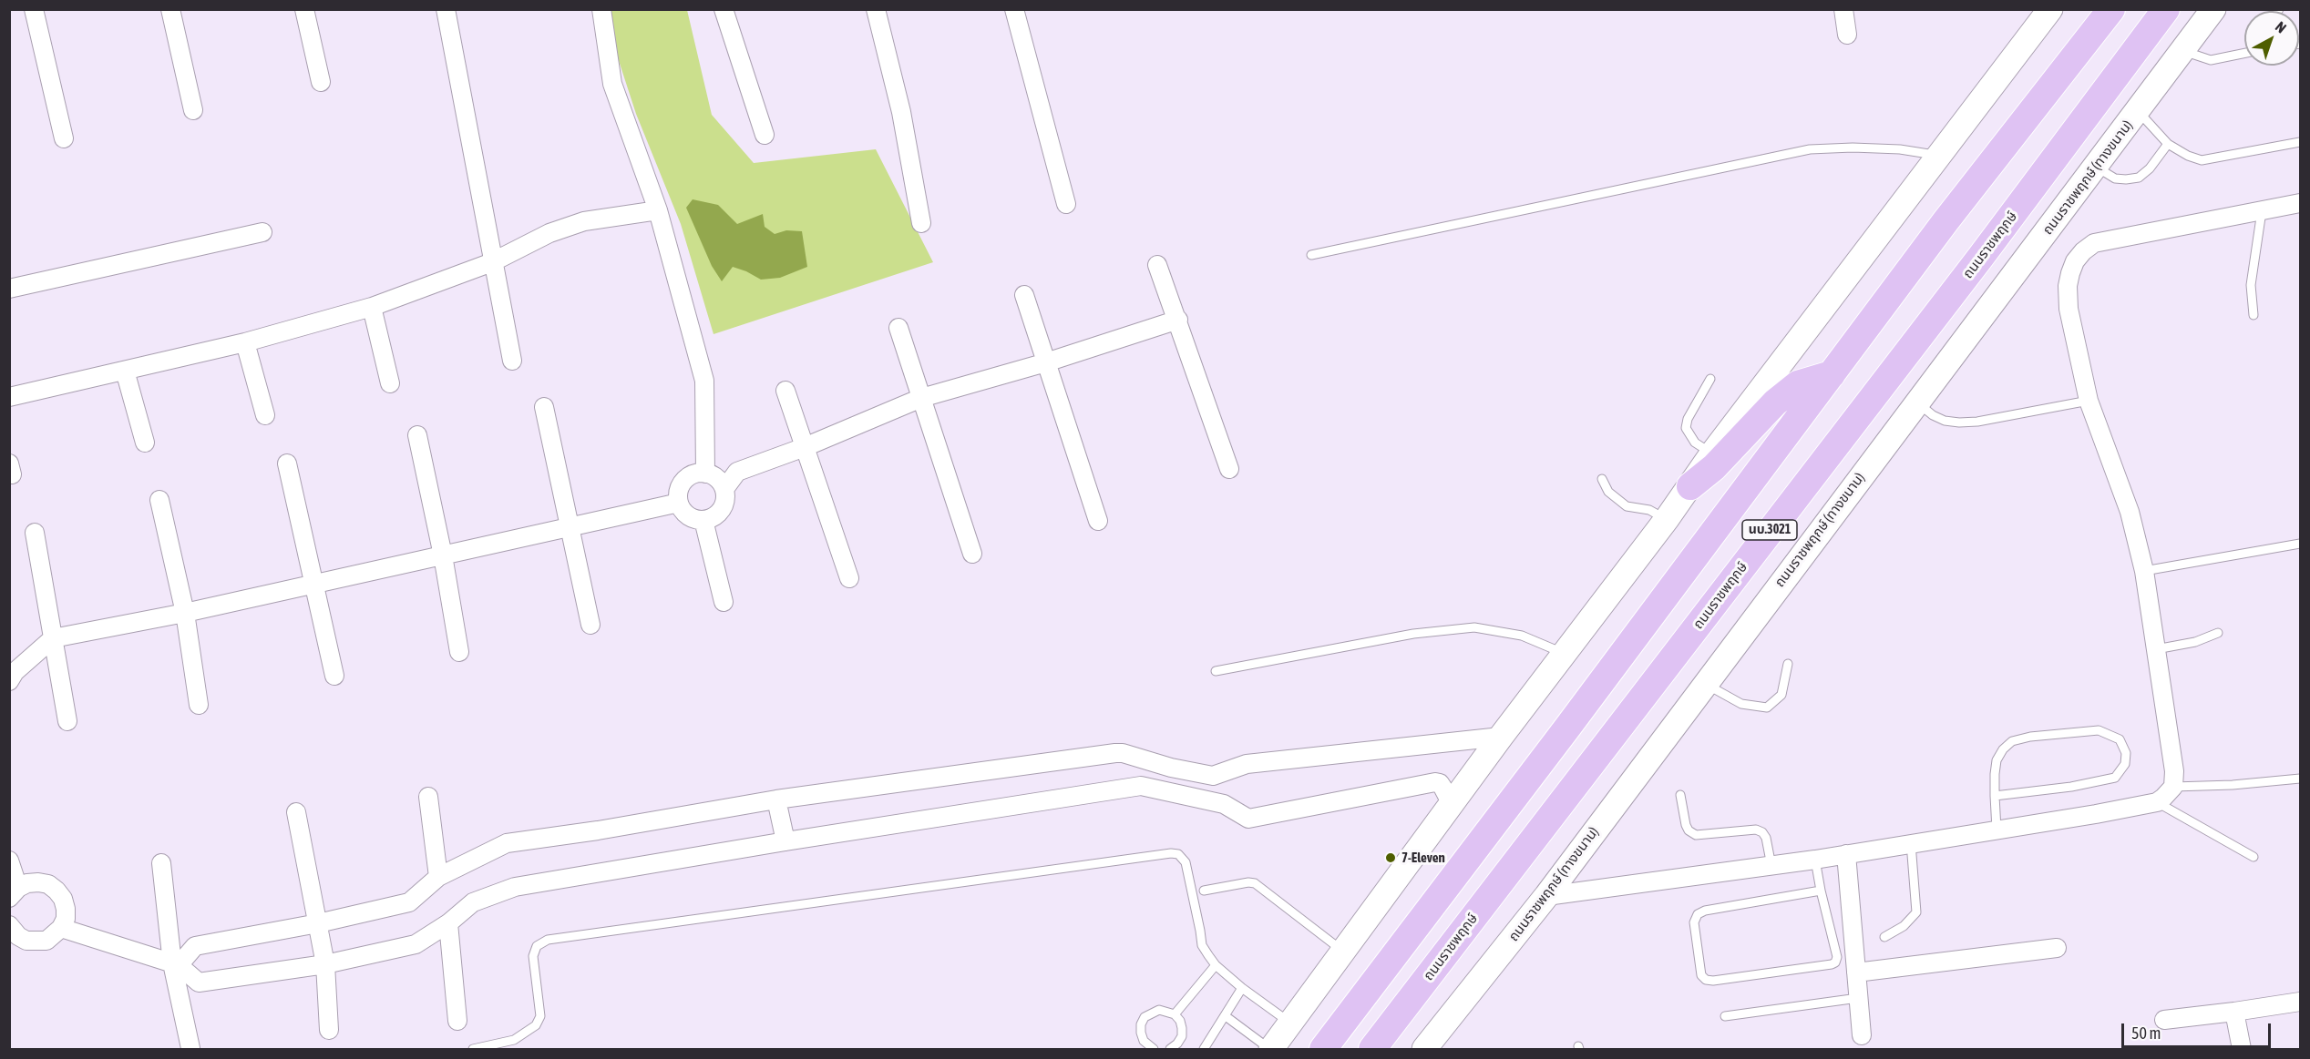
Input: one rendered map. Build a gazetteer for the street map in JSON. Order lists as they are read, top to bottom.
{
  "streets": {
    "main road": ["ถนนราชพฤกษ์ (ทางขนาน)", "ถนนราชพฤกษ์", "นบ.3021"]
  },
  "places": ["7-Eleven"],
  "scale_bar": "50 m",
  "north": "top right"
}
